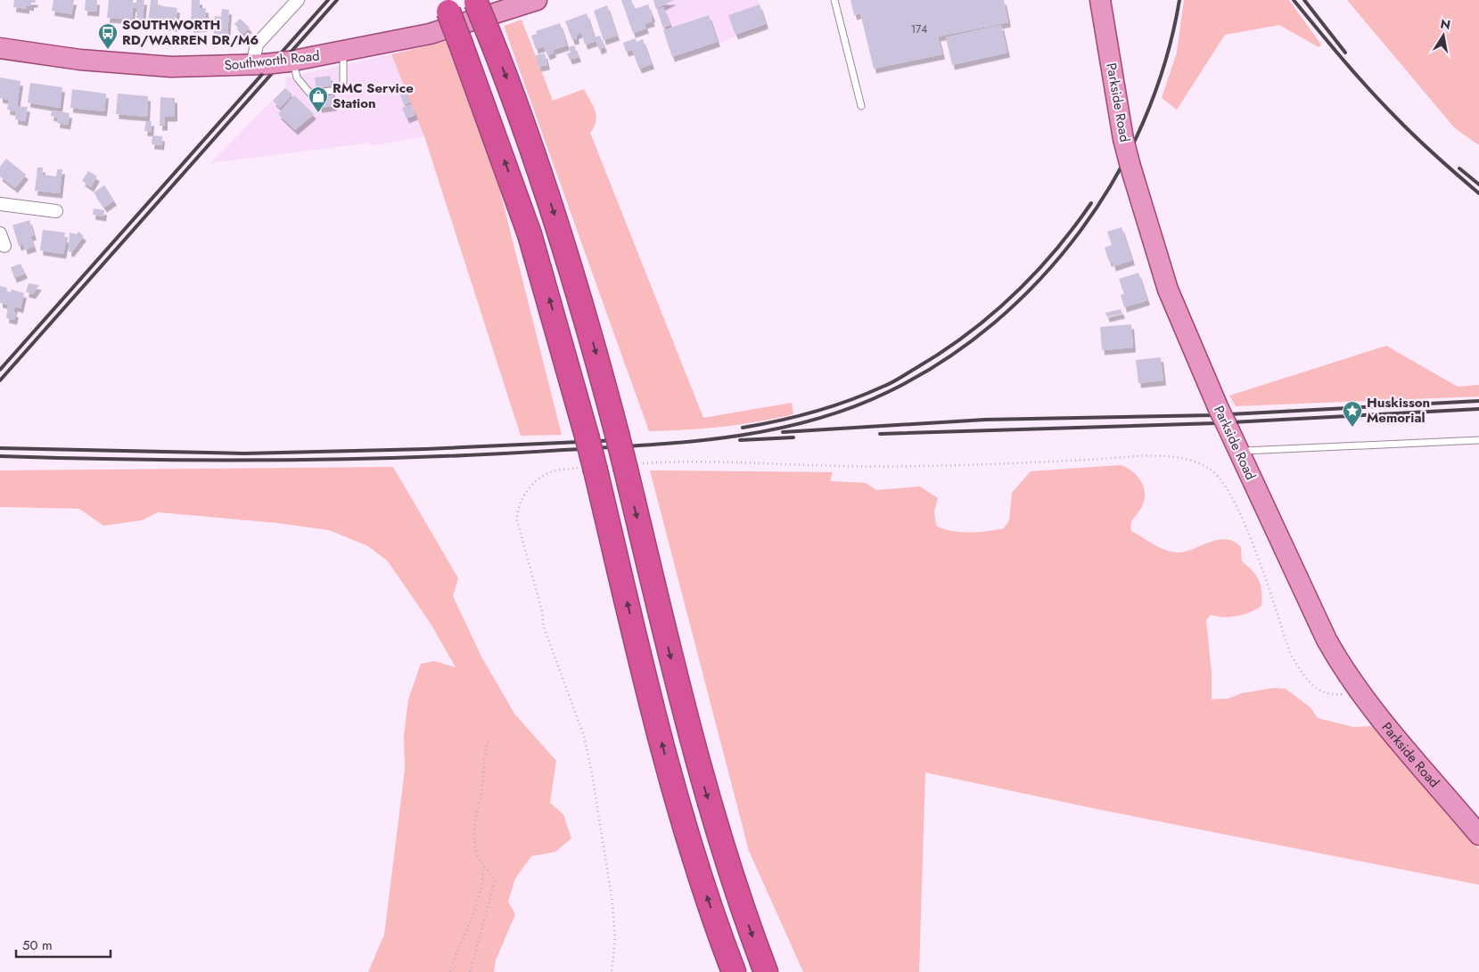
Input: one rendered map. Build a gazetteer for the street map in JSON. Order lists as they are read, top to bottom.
{
  "streets": {
    "main road": ["Southworth Road", "Parkside Road"]
  },
  "places": {
    "bus stop": ["SOUTHWORTH RD/WARREN DR/M6"],
    "shop": ["RMC Service Station"],
    "place": ["Huskisson Memorial"]
  },
  "house_numbers": ["174"],
  "scale_bar": "50 m",
  "north": "top"
}
